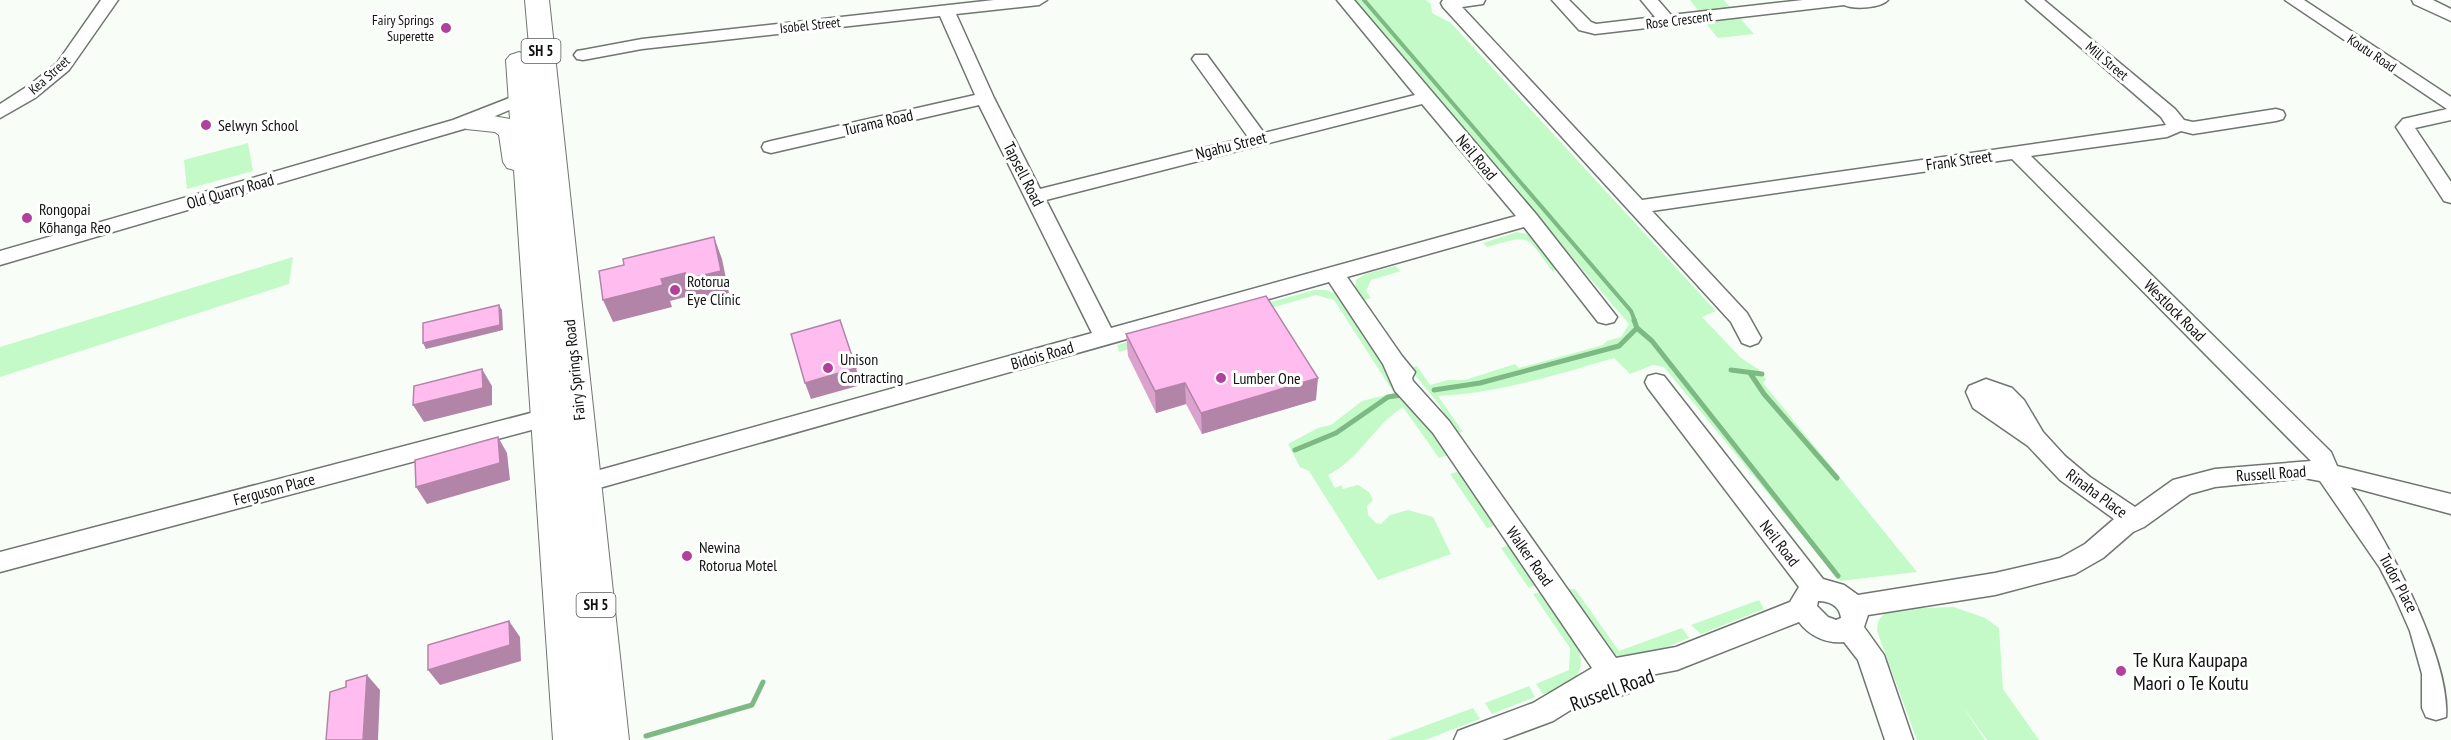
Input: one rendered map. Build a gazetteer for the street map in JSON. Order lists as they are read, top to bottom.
{
  "streets": {
    "highway": ["SH 5", "Fairy Springs Road"],
    "street": [
      "Rose Crescent",
      "Isobel Street",
      "Koutu Road",
      "Mill Street",
      "Kea Street",
      "Turama Road",
      "Ngahu Street",
      "Neil Road",
      "Frank Street",
      "Tapsell Road",
      "Old Quarry Road",
      "Westlock Road",
      "Bidois Road",
      "Russell Road",
      "Ferguson Place",
      "Rinaha Place",
      "Walker Road",
      "Tudor Place"
    ]
  },
  "crossings": [
    ["Isobel Street", "Tapsell Road"],
    ["SH 5", "Old Quarry Road"],
    ["SH 5", "Fairy Springs Road"],
    ["Mill Street", "Frank Street"],
    ["Turama Road", "Tapsell Road"],
    ["Ngahu Street", "Neil Road"],
    ["Ngahu Street", "Tapsell Road"],
    ["Neil Road", "Bidois Road"],
    ["Neil Road", "Russell Road"],
    ["Frank Street", "Westlock Road"],
    ["Tapsell Road", "Bidois Road"],
    ["Old Quarry Road", "Fairy Springs Road"],
    ["Westlock Road", "Russell Road"],
    ["Westlock Road", "Tudor Place"],
    ["Bidois Road", "Fairy Springs Road"],
    ["Bidois Road", "Walker Road"],
    ["Fairy Springs Road", "Ferguson Place"],
    ["Russell Road", "Rinaha Place"],
    ["Russell Road", "Walker Road"],
    ["Russell Road", "Tudor Place"]
  ],
  "places": [
    "Fairy Springs Superette",
    "Selwyn School",
    "Rongopai Kōhanga Reo",
    "Rotorua Eye Clinic",
    "Unison Contracting",
    "Lumber One",
    "Newina Rotorua Motel",
    "Te Kura Kaupapa Maori o Te Koutu"
  ]
}
